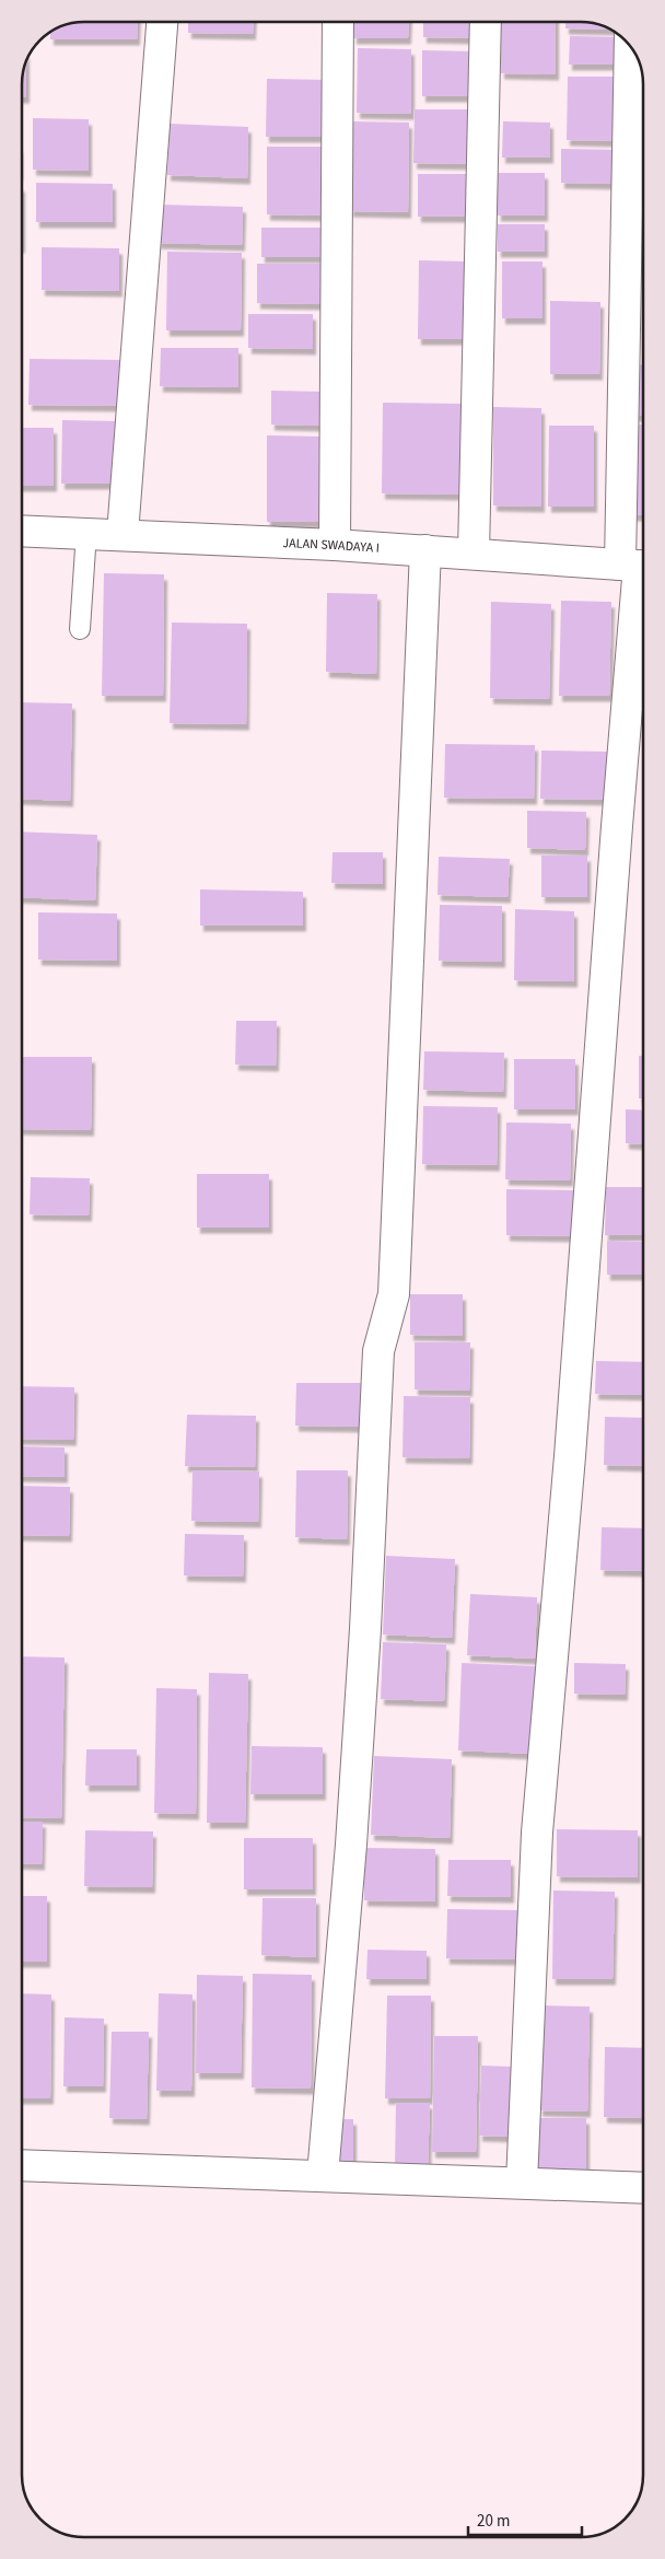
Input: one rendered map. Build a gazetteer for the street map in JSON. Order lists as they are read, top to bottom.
{
  "streets": {
    "street": ["JALAN SWADAYA I"]
  },
  "scale_bar": "20 m"
}
